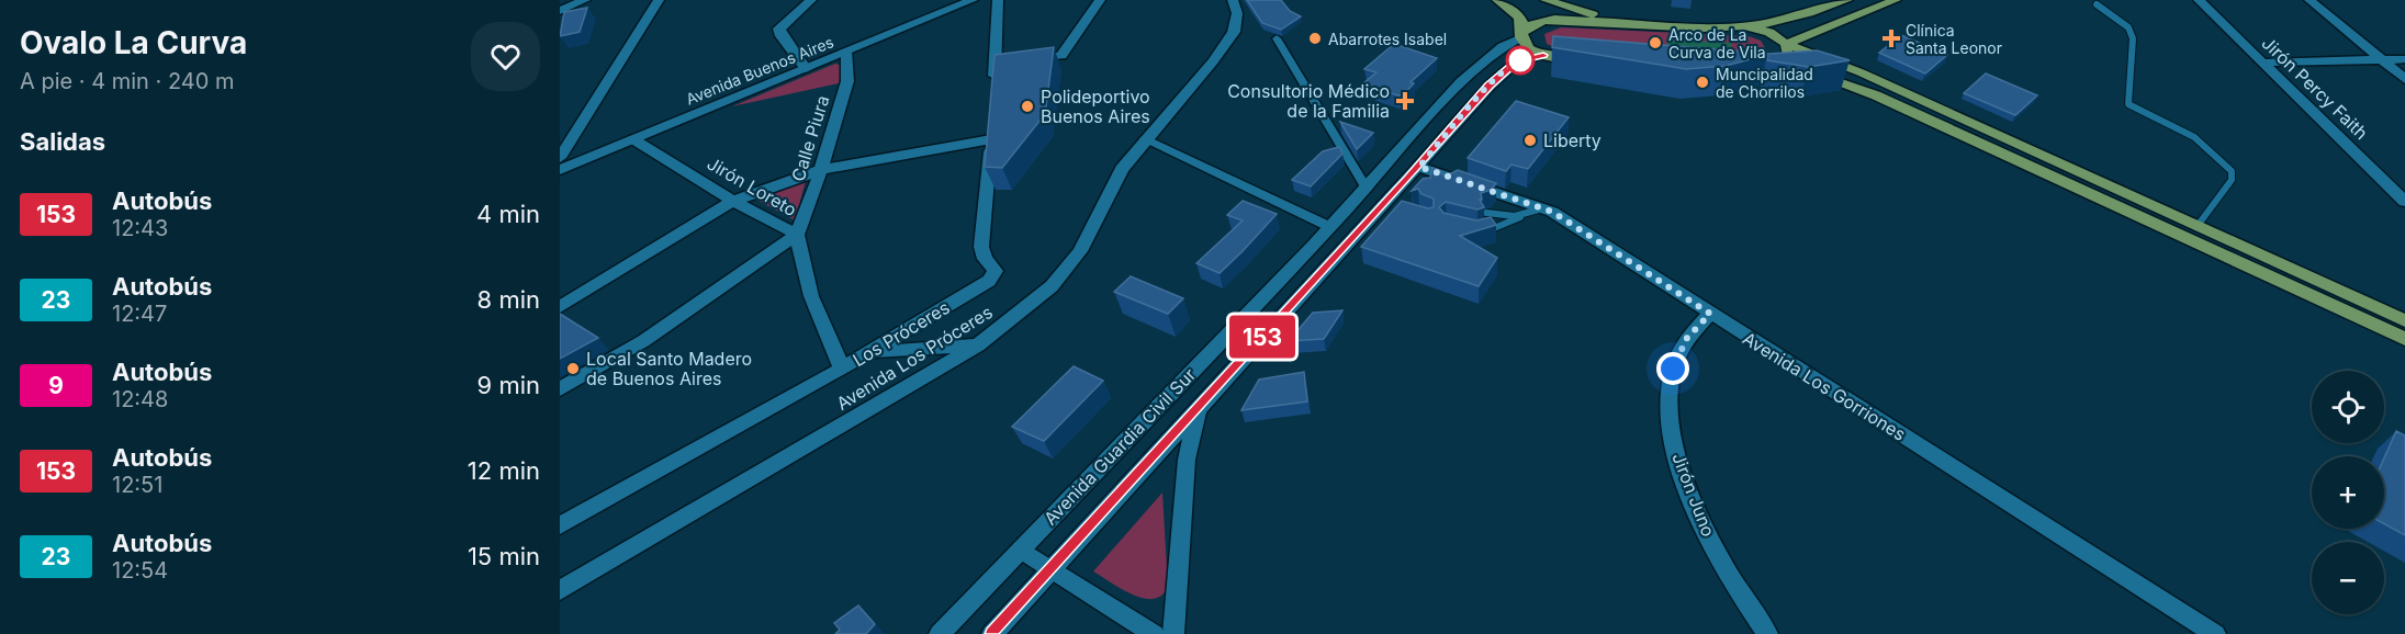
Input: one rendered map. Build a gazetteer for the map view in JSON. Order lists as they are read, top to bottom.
{
  "streets": {
    "street": [
      "Avenida Buenos Aires",
      "Jirón Percy Faith",
      "Calle Piura",
      "Jirón Loreto",
      "Los Próceres",
      "Avenida Los Próceres",
      "Avenida Los Gorriones",
      "Avenida Guardia Civil Sur",
      "Jirón Juno"
    ]
  },
  "crossings": [
    ["Avenida Buenos Aires", "Calle Piura"],
    ["Avenida Buenos Aires", "Jirón Loreto"],
    ["Calle Piura", "Jirón Loreto"],
    ["Calle Piura", "Los Próceres"],
    ["Jirón Loreto", "Los Próceres"],
    ["Avenida Los Gorriones", "Avenida Guardia Civil Sur"],
    ["Avenida Los Gorriones", "Jirón Juno"]
  ],
  "places": {
    "other": [
      "Abarrotes Isabel",
      "Arco de La Curva de Vila",
      "Muncipalidad de Chorrilos",
      "Polideportivo Buenos Aires",
      "Liberty",
      "Local Santo Madero de Buenos Aires"
    ],
    "health": ["Clínica Santa Leonor", "Consultorio Médico de la Familia"]
  },
  "lines": ["bus line 153"],
  "page": {
    "heading": [
      ["Ovalo La Curva", "A pie · 4 min · 240 m"],
      "Salidas"
    ],
    "on_map": "153",
    "list": [
      {
        "mark": "153",
        "name": "Autobús",
        "note": "12:43",
        "value": "4 min"
      },
      {
        "mark": "23",
        "name": "Autobús",
        "note": "12:47",
        "value": "8 min"
      },
      {
        "mark": "9",
        "name": "Autobús",
        "note": "12:48",
        "value": "9 min"
      },
      {
        "mark": "153",
        "name": "Autobús",
        "note": "12:51",
        "value": "12 min"
      },
      {
        "mark": "23",
        "name": "Autobús",
        "note": "12:54",
        "value": "15 min"
      }
    ],
    "map_buttons": ["+", "−"]
  }
}
